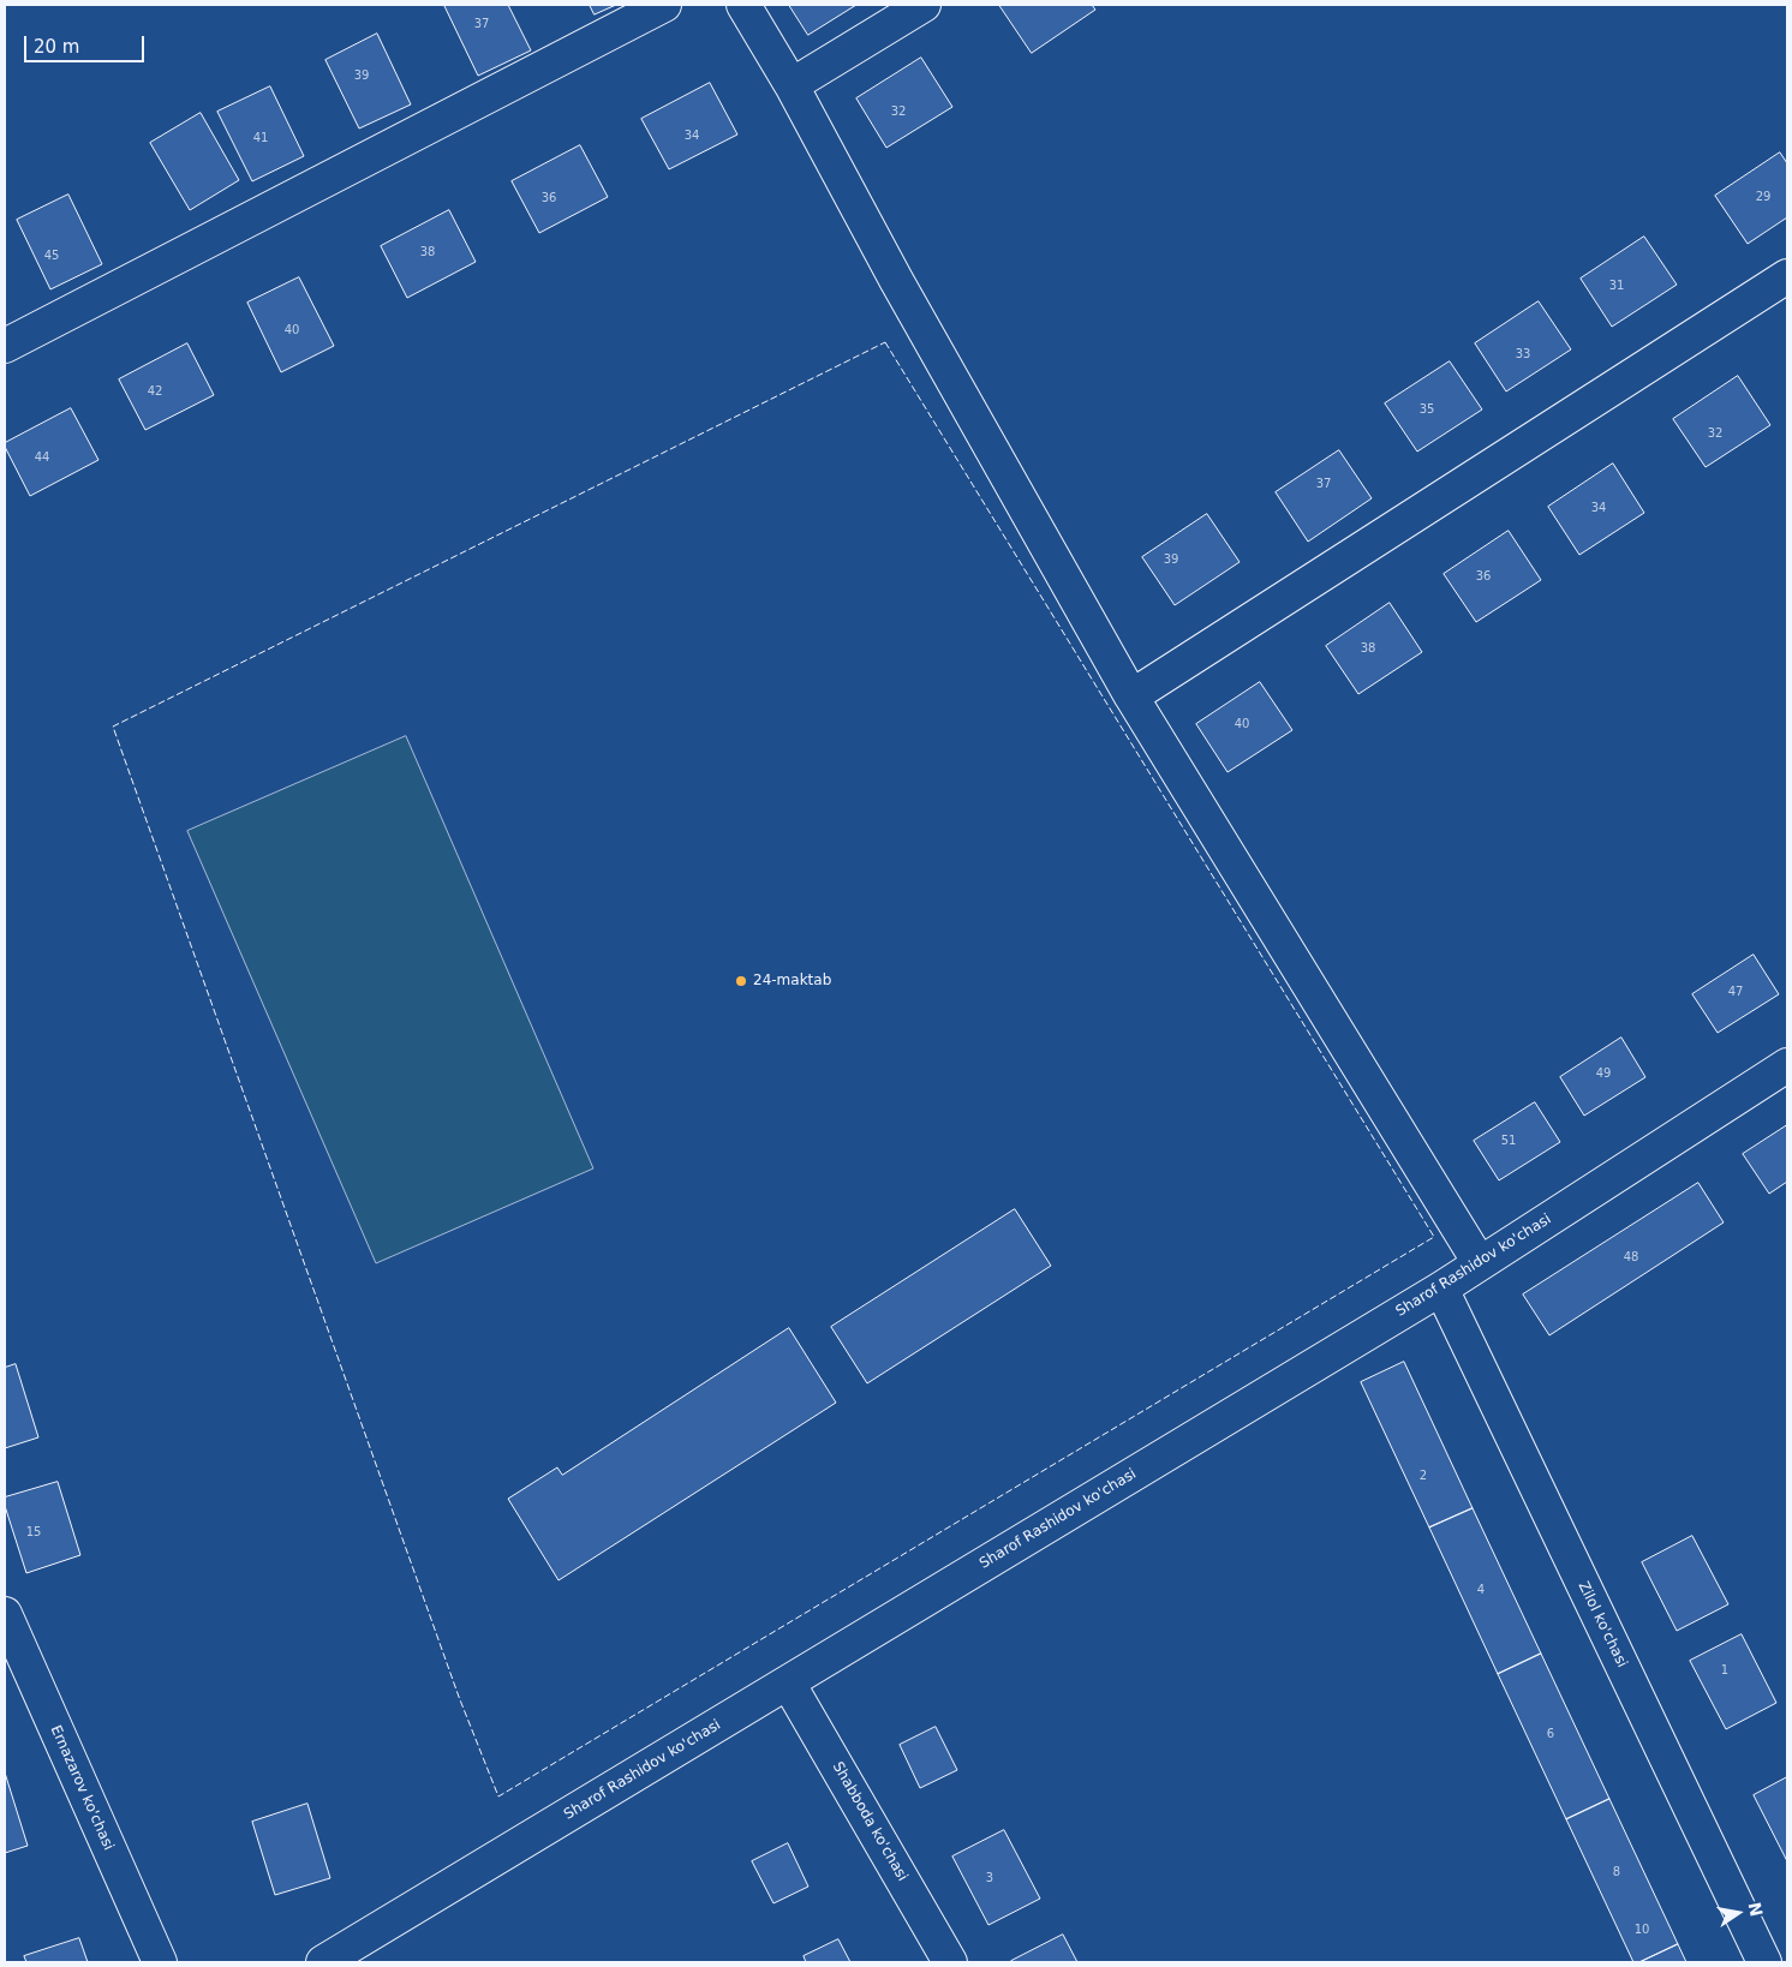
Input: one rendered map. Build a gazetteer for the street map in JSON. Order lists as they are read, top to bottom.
{
  "streets": {
    "street": [
      "Sharof Rashidov ko'chasi",
      "Zilol ko'chasi",
      "Ernazarov ko'chasi",
      "Shabboda ko'chasi"
    ]
  },
  "crossings": [
    ["Sharof Rashidov ko'chasi", "Zilol ko'chasi"],
    ["Sharof Rashidov ko'chasi", "Shabboda ko'chasi"]
  ],
  "places": ["24-maktab"],
  "house_numbers": [
    "37",
    "39",
    "32",
    "34",
    "41",
    "29",
    "36",
    "38",
    "45",
    "31",
    "40",
    "33",
    "42",
    "35",
    "32",
    "44",
    "37",
    "34",
    "39",
    "36",
    "38",
    "40",
    "47",
    "49",
    "51",
    "48",
    "2",
    "15",
    "4",
    "1",
    "6",
    "8",
    "3",
    "10"
  ],
  "scale_bar": "20 m",
  "north": "right"
}
